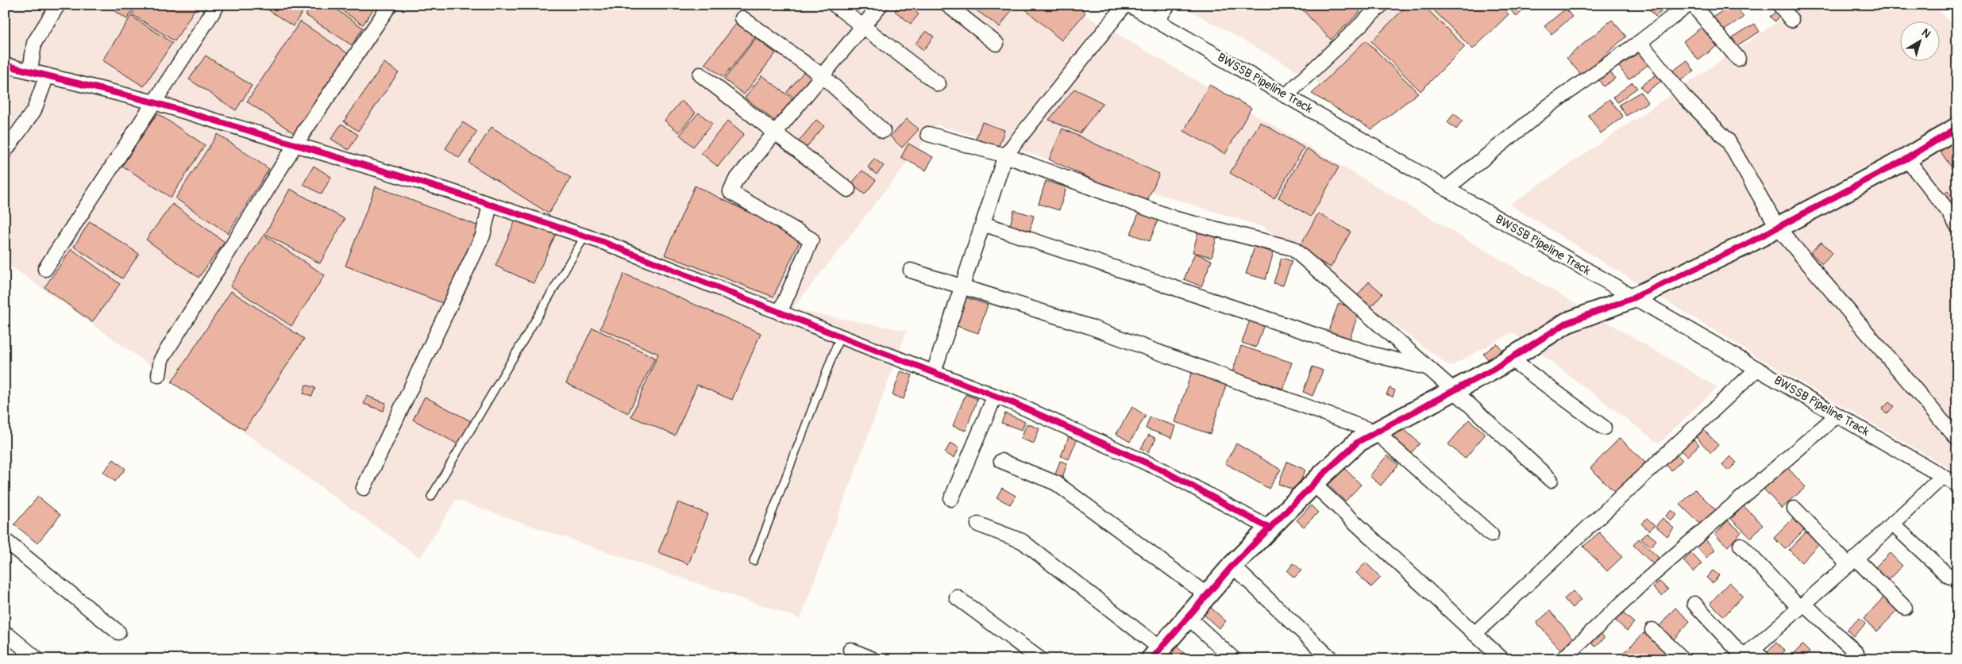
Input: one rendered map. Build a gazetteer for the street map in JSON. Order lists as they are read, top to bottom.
{
  "streets": {
    "street": ["BWSSB Pipeline Track"]
  },
  "north": "top right"
}
